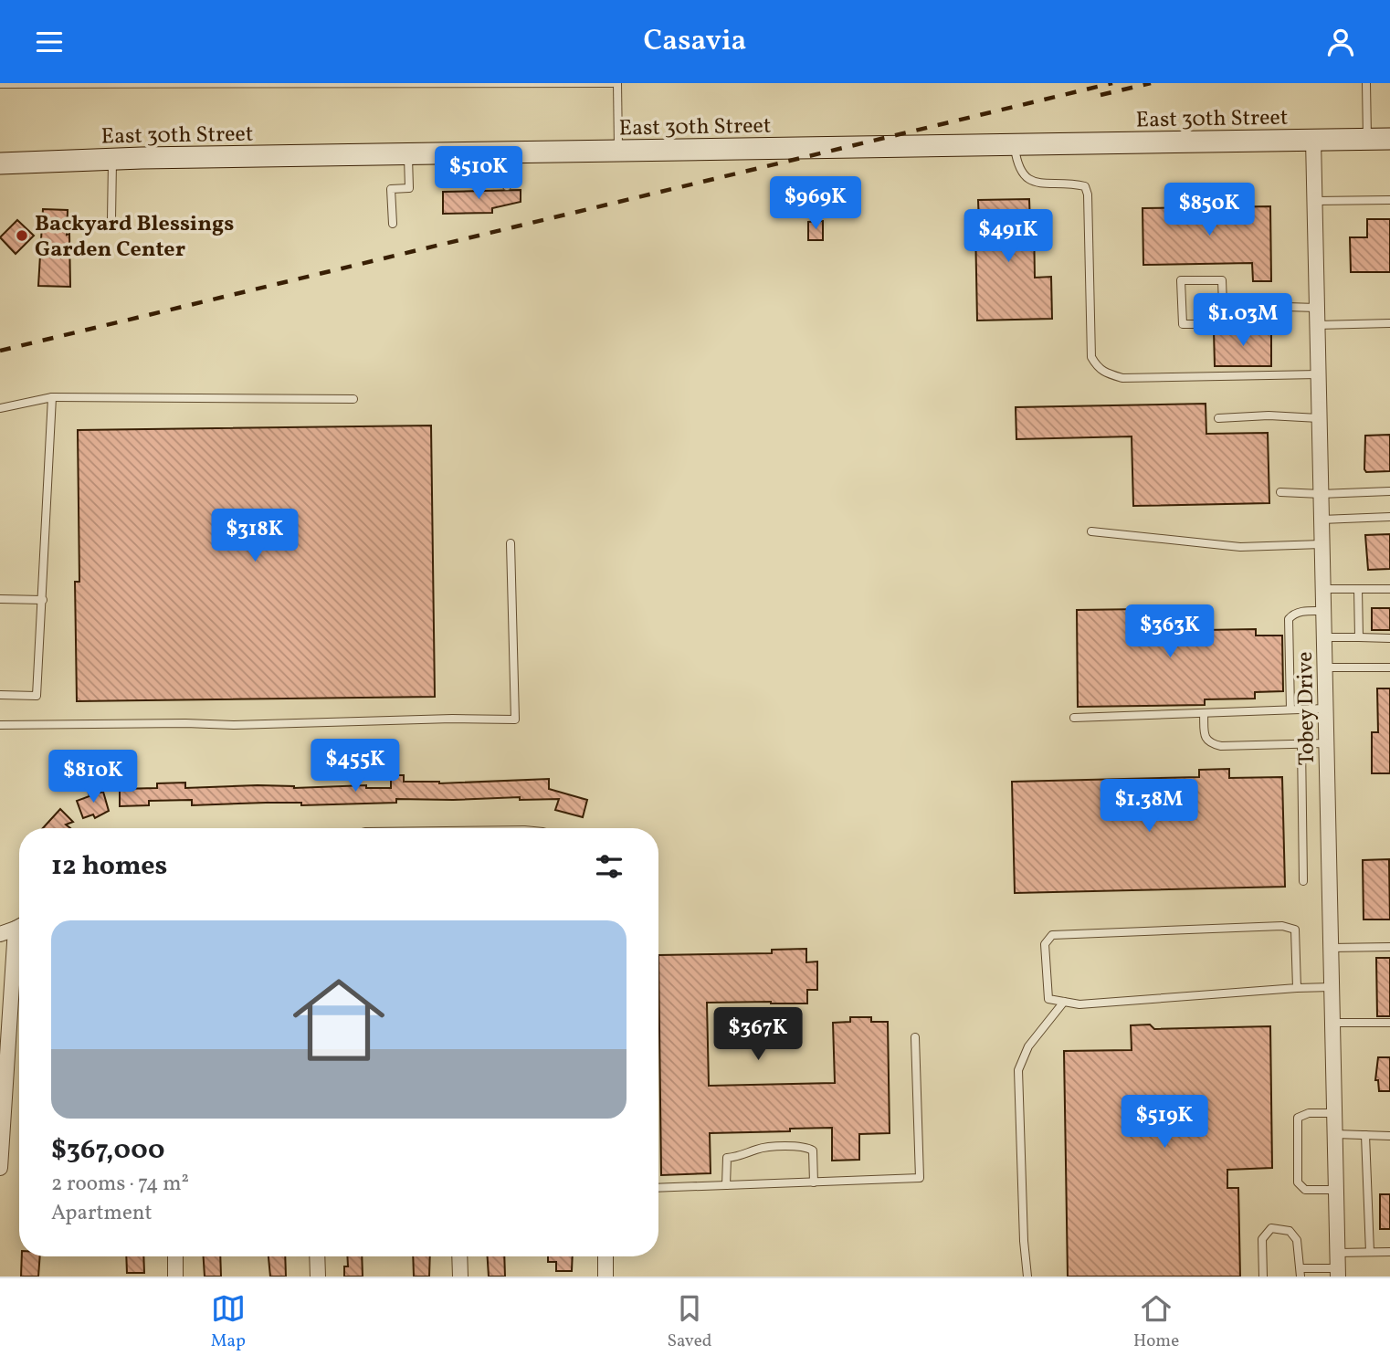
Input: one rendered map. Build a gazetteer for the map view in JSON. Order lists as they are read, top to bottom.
{
  "streets": {
    "main road": ["East 30th Street"],
    "street": ["Tobey Drive"]
  },
  "crossings": [
    ["East 30th Street", "Tobey Drive"]
  ],
  "places": ["Backyard Blessings Garden Center"],
  "page": {
    "header": "Casavia",
    "price": [
      "$510K",
      "$969K",
      "$850K",
      "$491K",
      "$1.03M",
      "$318K",
      "$363K",
      "$455K",
      "$810K",
      "$1.38M",
      "$367K",
      "$519K"
    ],
    "heading": "12 homes",
    "list": [
      {
        "name": "$367,000",
        "note": "2 rooms · 74 m² · Apartment"
      }
    ],
    "tabs": ["Map", "Saved", "Home"]
  }
}
